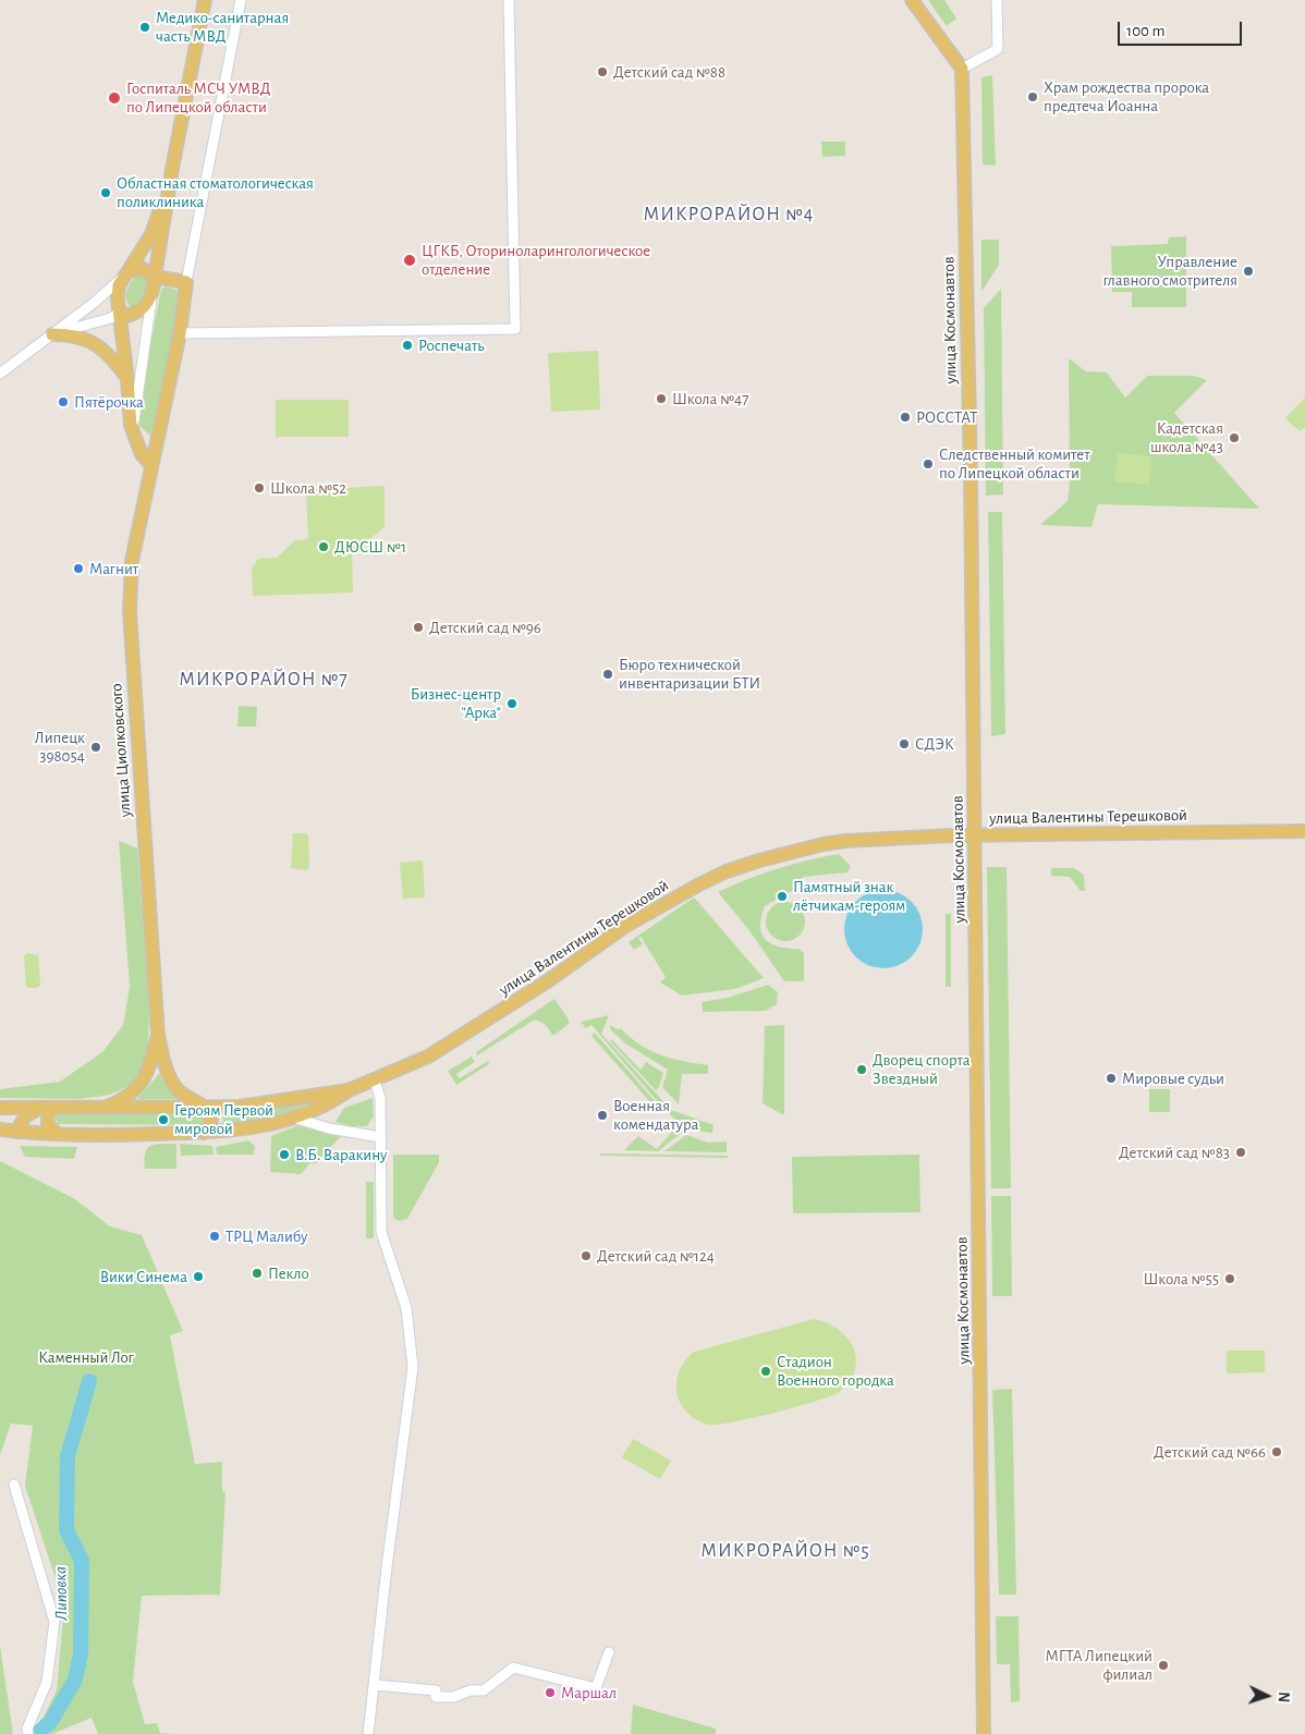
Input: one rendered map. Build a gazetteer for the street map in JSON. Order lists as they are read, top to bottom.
{
  "streets": {
    "main road": ["улица Космонавтов", "улица Циолковского", "улица Валентины Терешковой"]
  },
  "crossings": [
    ["улица Космонавтов", "улица Валентины Терешковой"]
  ],
  "districts": ["МИКРОРАЙОН №4", "МИКРОРАЙОН №7", "МИКРОРАЙОН №5"],
  "water": ["Липовка"],
  "parks": ["Каменный Лог"],
  "places": [
    "Медико-санитарная часть МВД",
    "Детский сад №88",
    "Храм рождества пророка предтеча Иоанна",
    "Госпиталь МСЧ УМВД по Липецкой области",
    "Областная стоматологическая поликлиника",
    "ЦГКБ, Оториноларингологическое отделение",
    "Управление главного смотрителя",
    "Роспечать",
    "Школа №47",
    "Пятёрочка",
    "РОССТАТ",
    "Кадетская школа №43",
    "Следственный комитет по Липецкой области",
    "Школа №52",
    "ДЮСШ №1",
    "Магнит",
    "Детский сад №96",
    "Бюро технической инвентаризации БТИ",
    "Бизнес-центр \"Арка\"",
    "СДЭК",
    "Липецк 398054",
    "Памятный знак лётчикам-героям",
    "Дворец спорта Звездный",
    "Мировые судьи",
    "Военная комендатура",
    "Героям Первой мировой",
    "Детский сад №83",
    "В.Б. Варакину",
    "ТРЦ Малибу",
    "Детский сад №124",
    "Пекло",
    "Вики Синема",
    "Школа №55",
    "Стадион Военного городка",
    "Детский сад №66",
    "МГТА Липецкий филиал",
    "Маршал"
  ],
  "scale_bar": "100 m",
  "north": "right"
}
